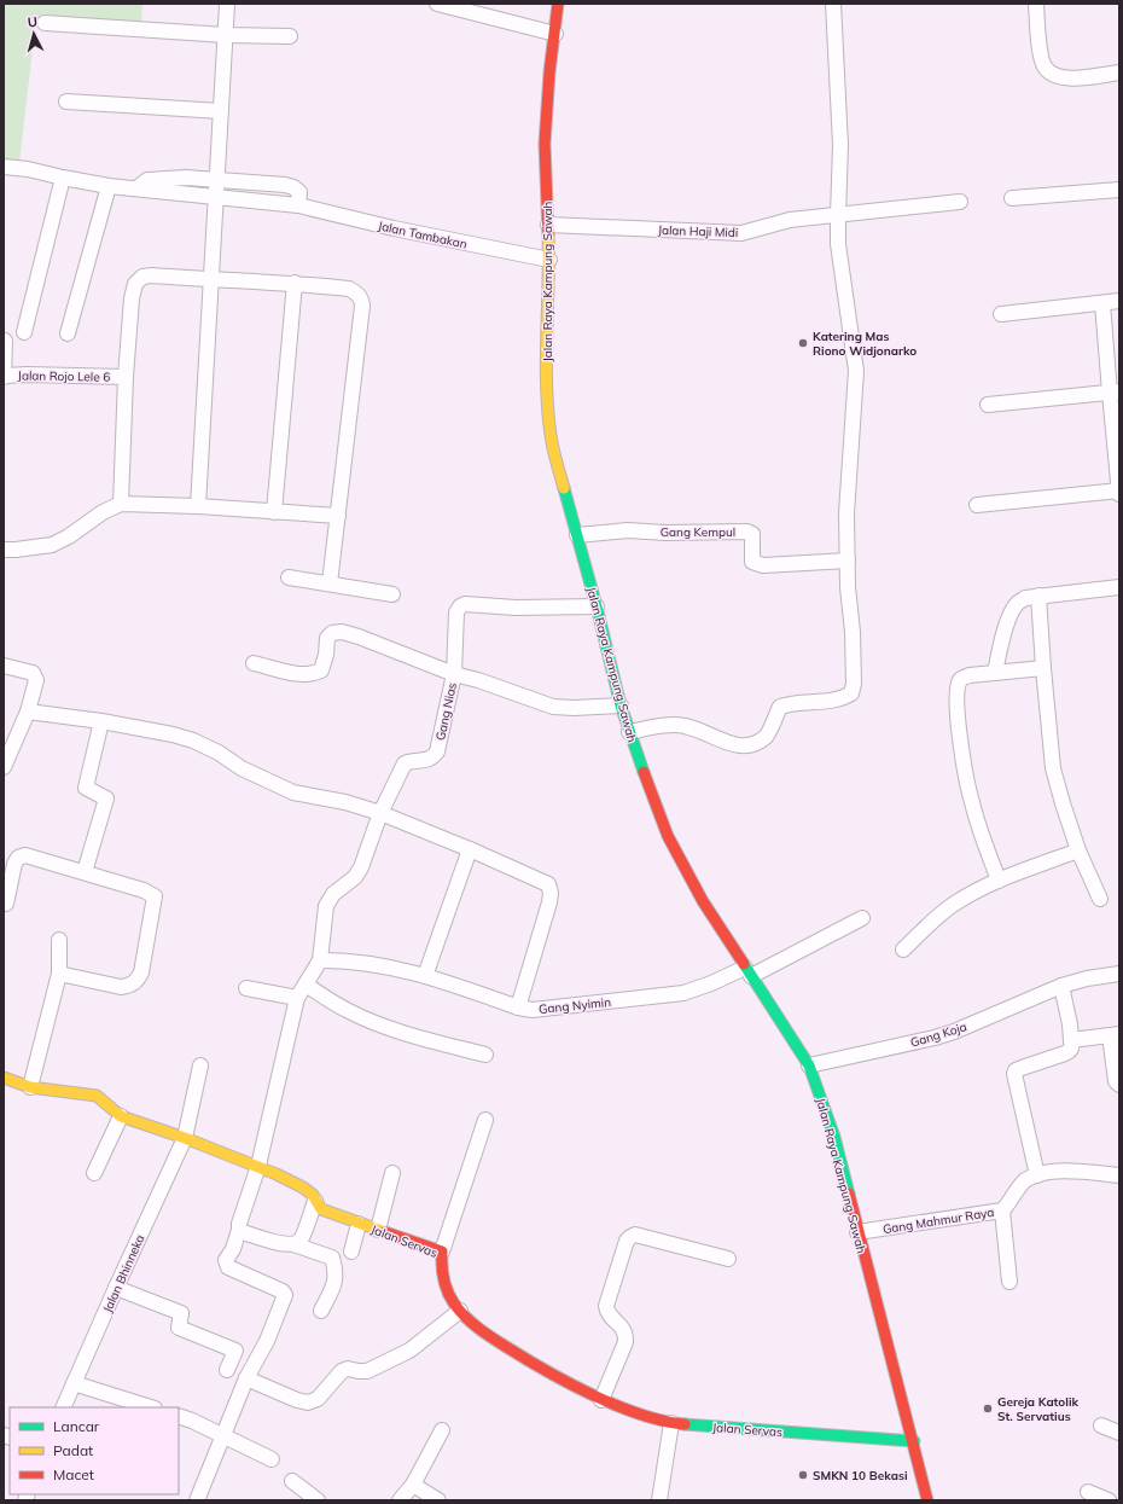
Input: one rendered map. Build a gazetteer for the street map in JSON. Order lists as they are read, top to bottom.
{
  "streets": {
    "street": [
      "Jalan Haji Midi",
      "Jalan Tambakan",
      "Jalan Raya Kampung Sawah",
      "Jalan Rojo Lele 6",
      "Gang Kempul",
      "Gang Nias",
      "Gang Nyimin",
      "Gang Koja",
      "Gang Mahmur Raya",
      "Jalan Servas",
      "Jalan Bhinneka"
    ]
  },
  "crossings": [
    ["Jalan Haji Midi", "Jalan Raya Kampung Sawah"],
    ["Jalan Tambakan", "Jalan Raya Kampung Sawah"],
    ["Jalan Raya Kampung Sawah", "Gang Kempul"],
    ["Jalan Raya Kampung Sawah", "Gang Nias"],
    ["Jalan Raya Kampung Sawah", "Gang Nyimin"],
    ["Jalan Raya Kampung Sawah", "Gang Koja"],
    ["Jalan Raya Kampung Sawah", "Gang Mahmur Raya"],
    ["Jalan Raya Kampung Sawah", "Jalan Servas"],
    ["Gang Nias", "Gang Nyimin"],
    ["Jalan Servas", "Jalan Bhinneka"]
  ],
  "places": ["Katering Mas Riono Widjonarko", "Gereja Katolik St. Servatius", "SMKN 10 Bekasi"],
  "legend": ["Lancar", "Padat", "Macet"],
  "north": "top"
}
